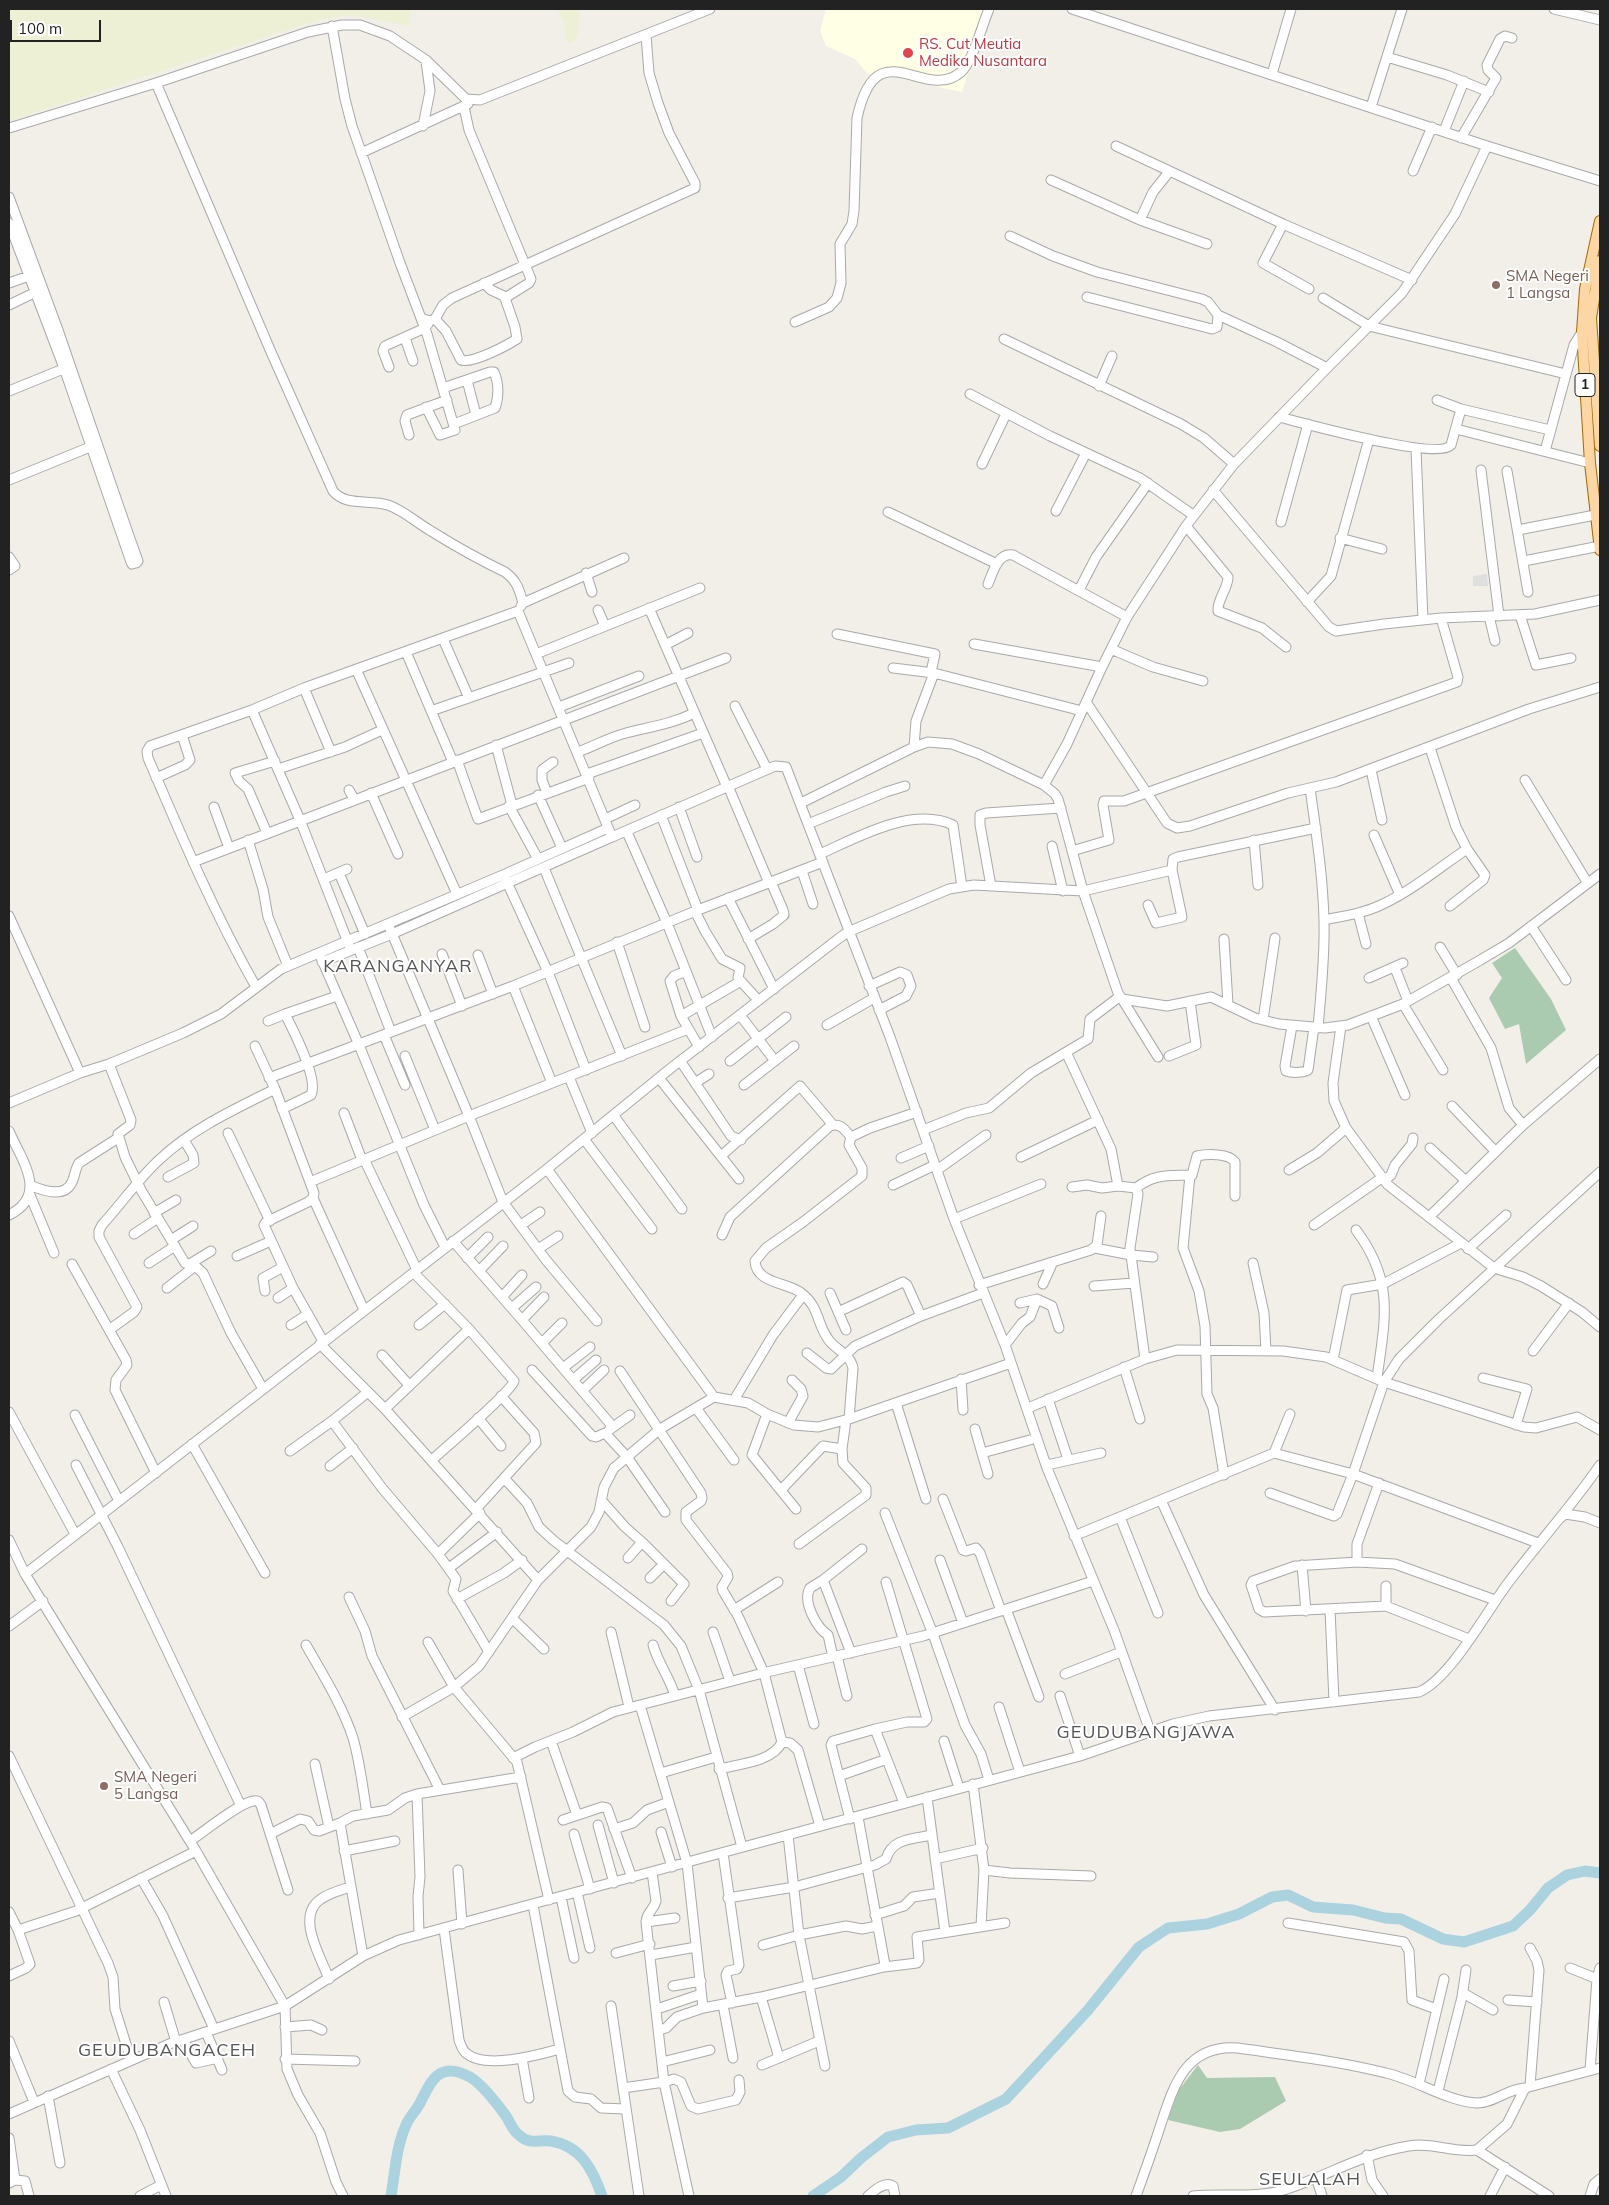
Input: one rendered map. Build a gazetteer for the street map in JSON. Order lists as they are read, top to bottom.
{
  "streets": {
    "main road": ["1"]
  },
  "districts": [
    "KARANGANYAR",
    "GEUDUBANGJAWA",
    "GEUDUBANGACEH",
    "SEULALAH"
  ],
  "places": ["RS. Cut Meutia Medika Nusantara", "SMA Negeri 1 Langsa", "SMA Negeri 5 Langsa"],
  "scale_bar": "100 m"
}
